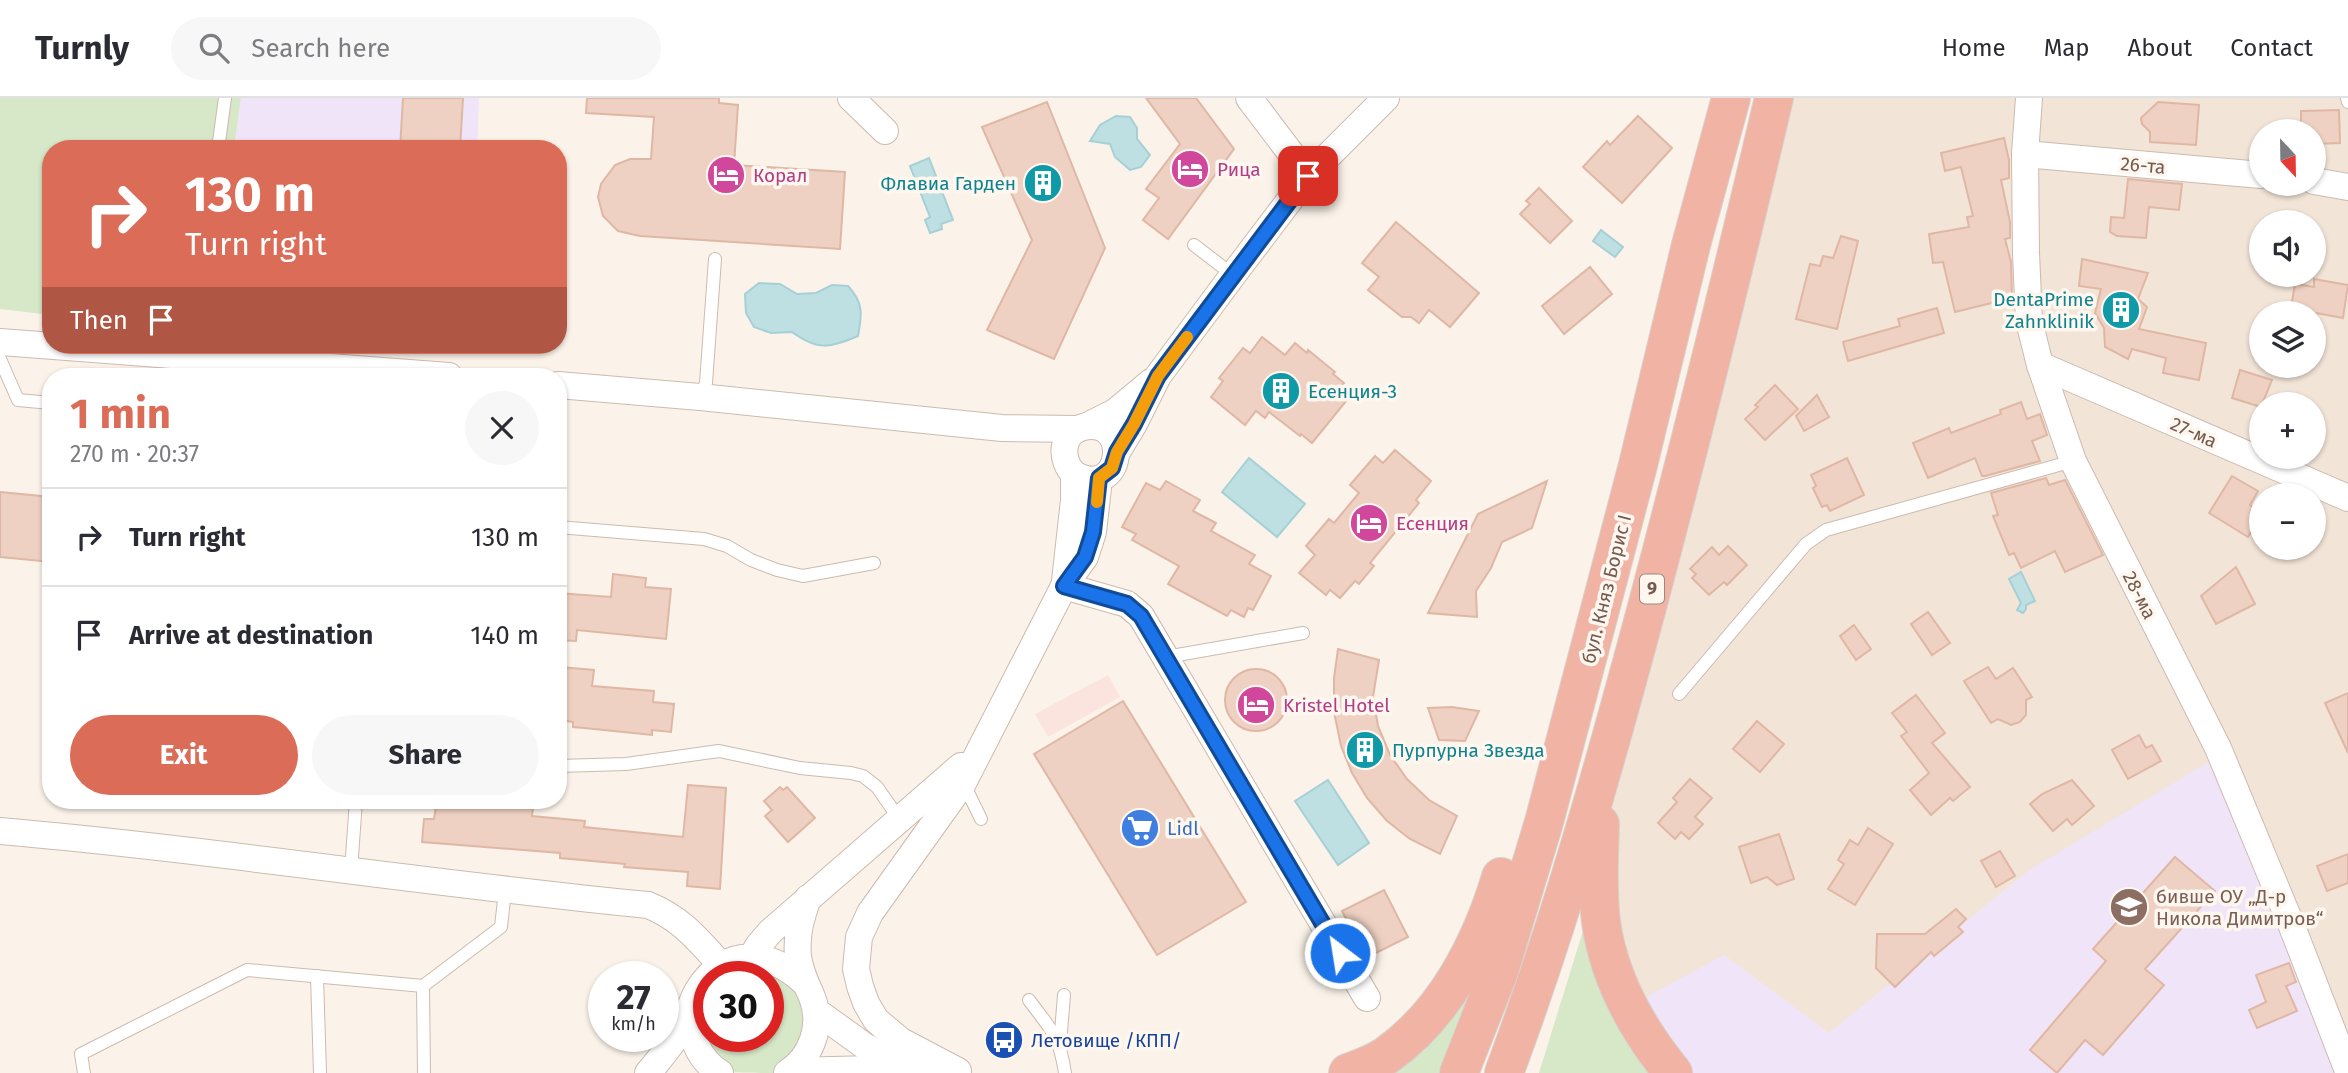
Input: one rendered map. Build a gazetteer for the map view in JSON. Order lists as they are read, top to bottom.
{
  "streets": {
    "highway": ["бул. Княз Борис I", "9"],
    "street": ["26-та", "27-ма", "28-ма"]
  },
  "crossings": [
    ["26-та", "28-ма"],
    ["27-ма", "28-ма"]
  ],
  "places": {
    "hotel": [
      "Рица",
      "Корал",
      "Есенция",
      "Kristel Hotel"
    ],
    "building": [
      "Флавиа Гарден",
      "DentaPrime Zahnklinik",
      "Есенция-3",
      "Пурпурна Звезда"
    ],
    "supermarket": ["Lidl"],
    "school or university": ["бивше ОУ „Д-р Никола Димитров“"],
    "bus stop": ["Летовище /КПП/"]
  },
  "north": "bottom",
  "page": {
    "header": "Turnly",
    "search": "Search here",
    "nav": [
      "Home",
      "Map",
      "About",
      "Contact"
    ],
    "map_buttons": ["+", "−"],
    "turn": ["130 m", "Turn right"],
    "then": "Then",
    "heading": ["1 min", "270 m · 20:37"],
    "list": [
      {
        "name": "Turn right",
        "value": "130 m"
      },
      {
        "name": "Arrive at destination",
        "value": "140 m"
      }
    ],
    "buttons": ["Exit", "Share"],
    "speed": "27 km/h",
    "limit": "30"
  }
}
